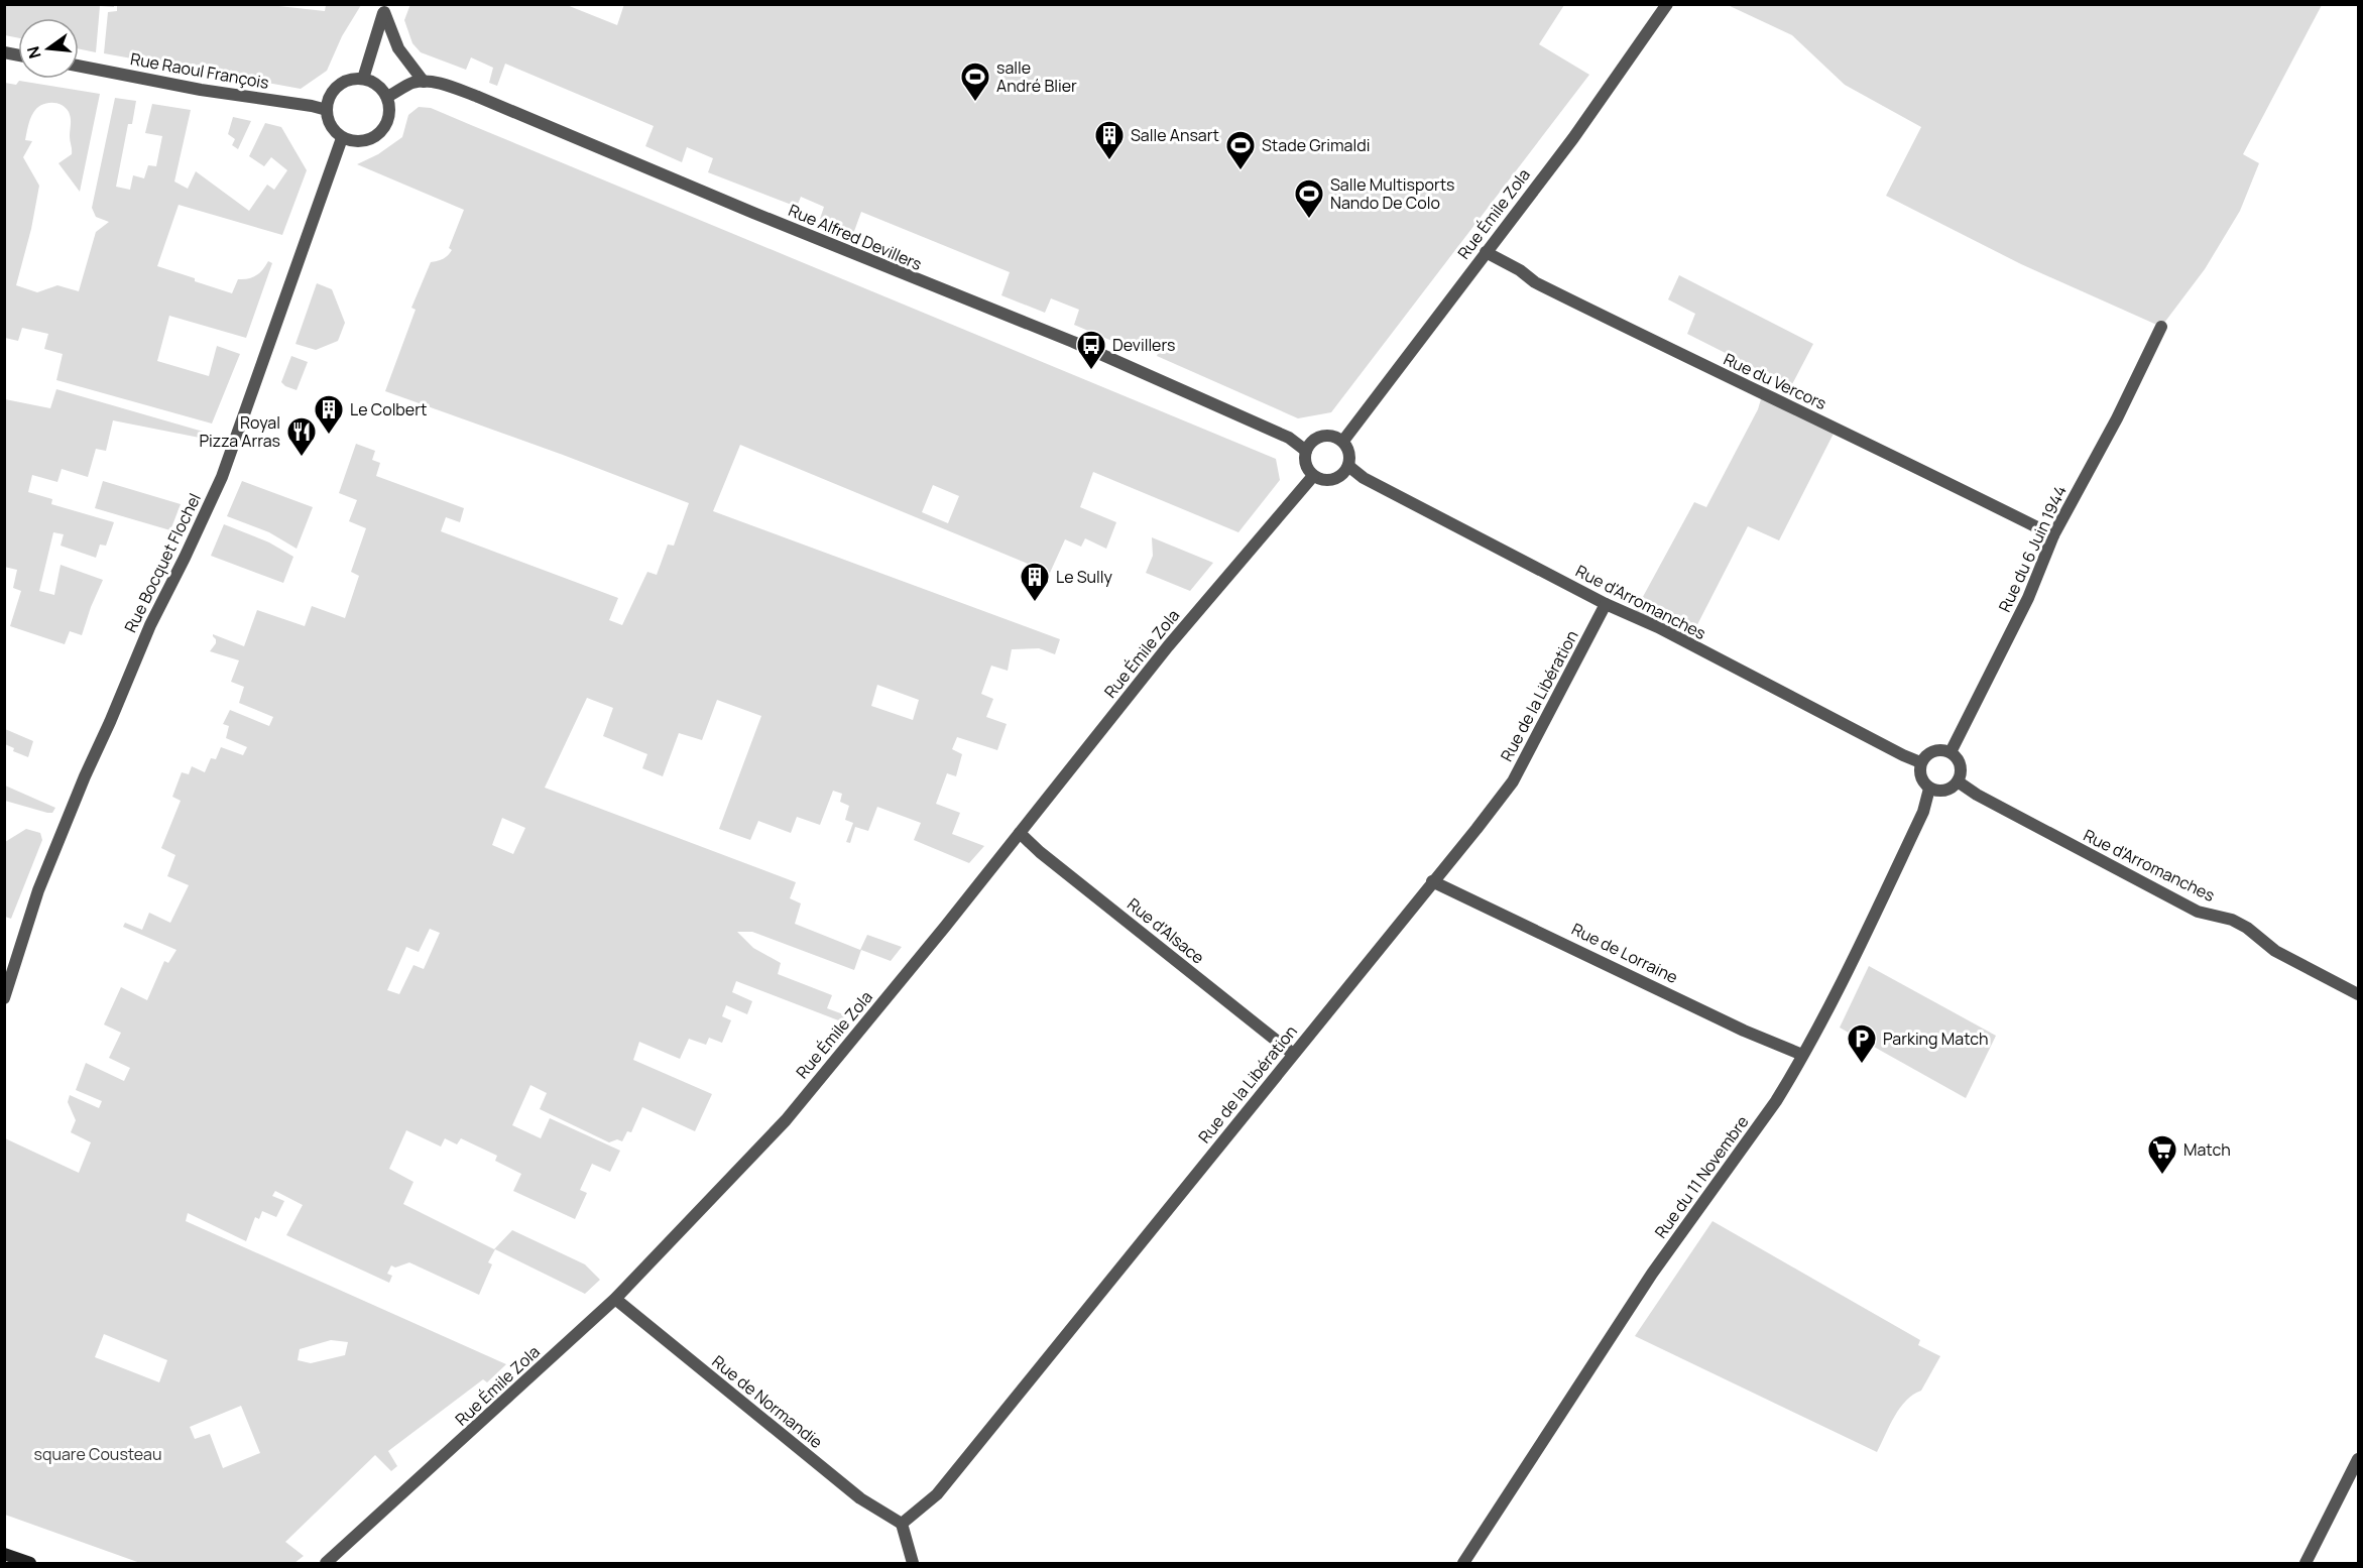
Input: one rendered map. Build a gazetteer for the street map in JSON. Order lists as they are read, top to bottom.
{
  "streets": {
    "street": [
      "Rue Raoul François",
      "Rue Émile Zola",
      "Rue Alfred Devillers",
      "Rue du Vercors",
      "Rue du 6 Juin 1944",
      "Rue Bocquet Flochel",
      "Rue d'Arromanches",
      "Rue de la Libération",
      "Rue d'Alsace",
      "Rue de Lorraine",
      "Rue du 11 Novembre",
      "Rue de Normandie"
    ]
  },
  "crossings": [
    ["Rue Raoul François", "Rue Bocquet Flochel"],
    ["Rue Émile Zola", "Rue Alfred Devillers"],
    ["Rue Émile Zola", "Rue du Vercors"],
    ["Rue Émile Zola", "Rue d'Arromanches"],
    ["Rue Émile Zola", "Rue d'Alsace"],
    ["Rue Émile Zola", "Rue de Normandie"],
    ["Rue Alfred Devillers", "Rue d'Arromanches"],
    ["Rue du Vercors", "Rue du 6 Juin 1944"],
    ["Rue du 6 Juin 1944", "Rue d'Arromanches"],
    ["Rue du 6 Juin 1944", "Rue du 11 Novembre"],
    ["Rue d'Arromanches", "Rue de la Libération"],
    ["Rue d'Arromanches", "Rue du 11 Novembre"],
    ["Rue de la Libération", "Rue d'Alsace"],
    ["Rue de la Libération", "Rue de Lorraine"],
    ["Rue de la Libération", "Rue de Normandie"],
    ["Rue de Lorraine", "Rue du 11 Novembre"]
  ],
  "parks": ["square Cousteau"],
  "places": {
    "sports": ["salle André Blier", "Stade Grimaldi", "Salle Multisports Nando De Colo"],
    "building": ["Salle Ansart", "Le Colbert", "Le Sully"],
    "bus stop": ["Devillers"],
    "restaurant": ["Royal Pizza Arras"],
    "parking": ["Parking Match"],
    "supermarket": ["Match"]
  },
  "north": "left"
}
